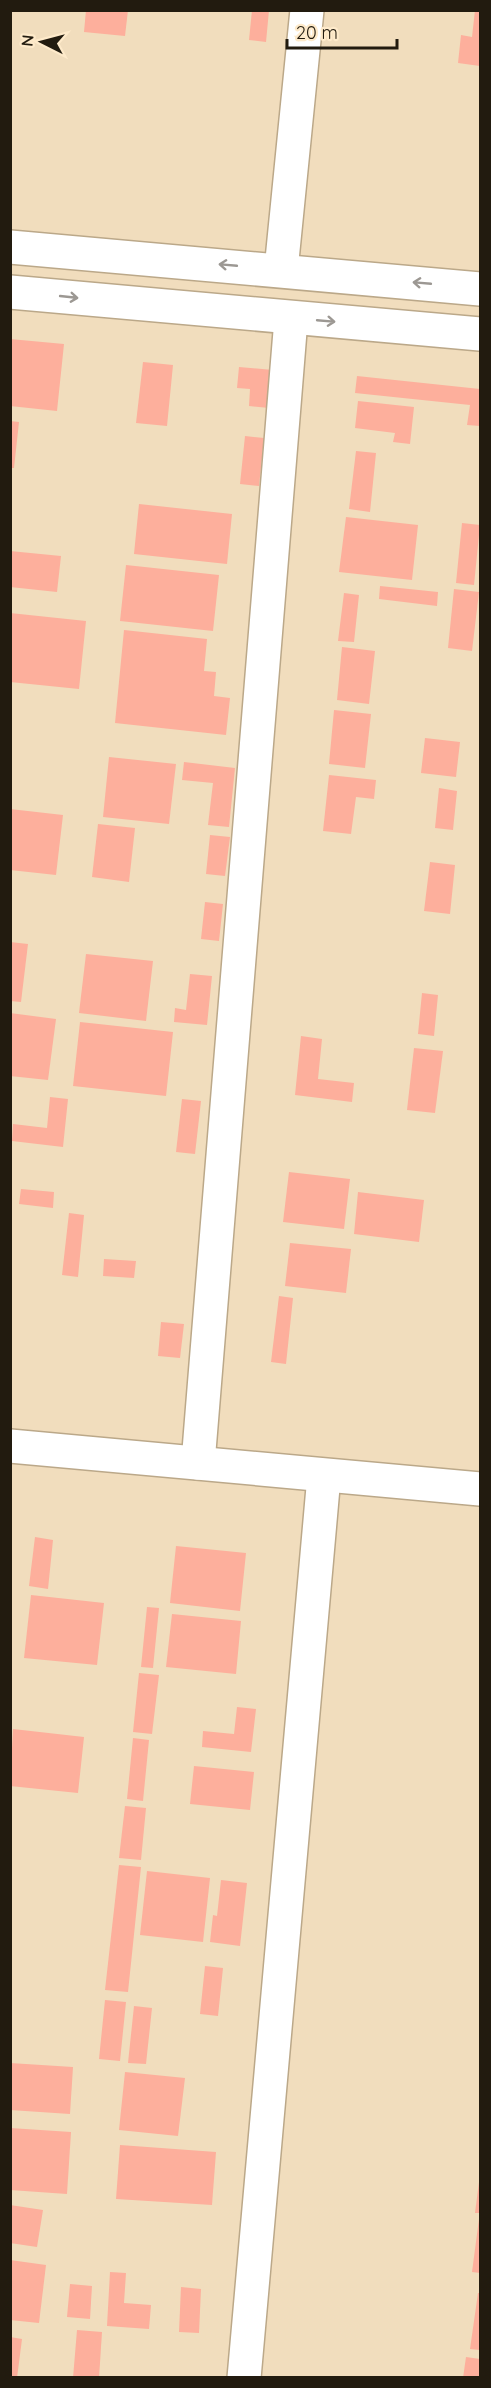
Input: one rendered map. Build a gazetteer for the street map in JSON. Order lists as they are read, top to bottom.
{
  "scale_bar": "20 m",
  "north": "left"
}
